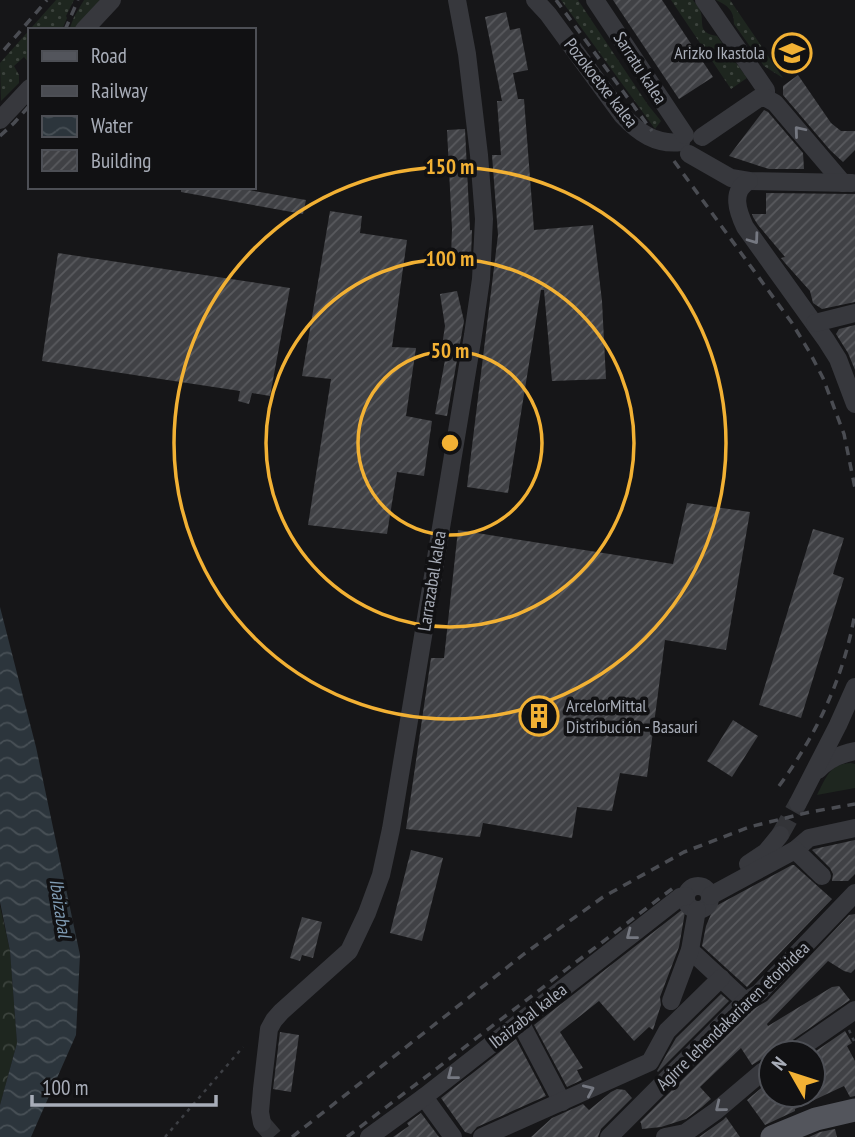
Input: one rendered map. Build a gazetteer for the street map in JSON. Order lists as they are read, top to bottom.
{
  "streets": {
    "street": [
      "Sarratu kalea",
      "Pozokoetxe kalea",
      "Larrazabal kalea",
      "Ibaizabal kalea",
      "Agirre lehendakariaren etorbidea"
    ]
  },
  "crossings": [
    ["Sarratu kalea", "Pozokoetxe kalea"]
  ],
  "water": ["Ibaizabal"],
  "places": {
    "school or university": ["Arizko Ikastola"],
    "building": ["ArcelorMittal Distribución - Basauri"]
  },
  "legend": [
    "Road",
    "Railway",
    "Water",
    "Building"
  ],
  "scale_bar": "100 m",
  "north": "top left",
  "rings": ["150 m", "100 m", "50 m"]
}
